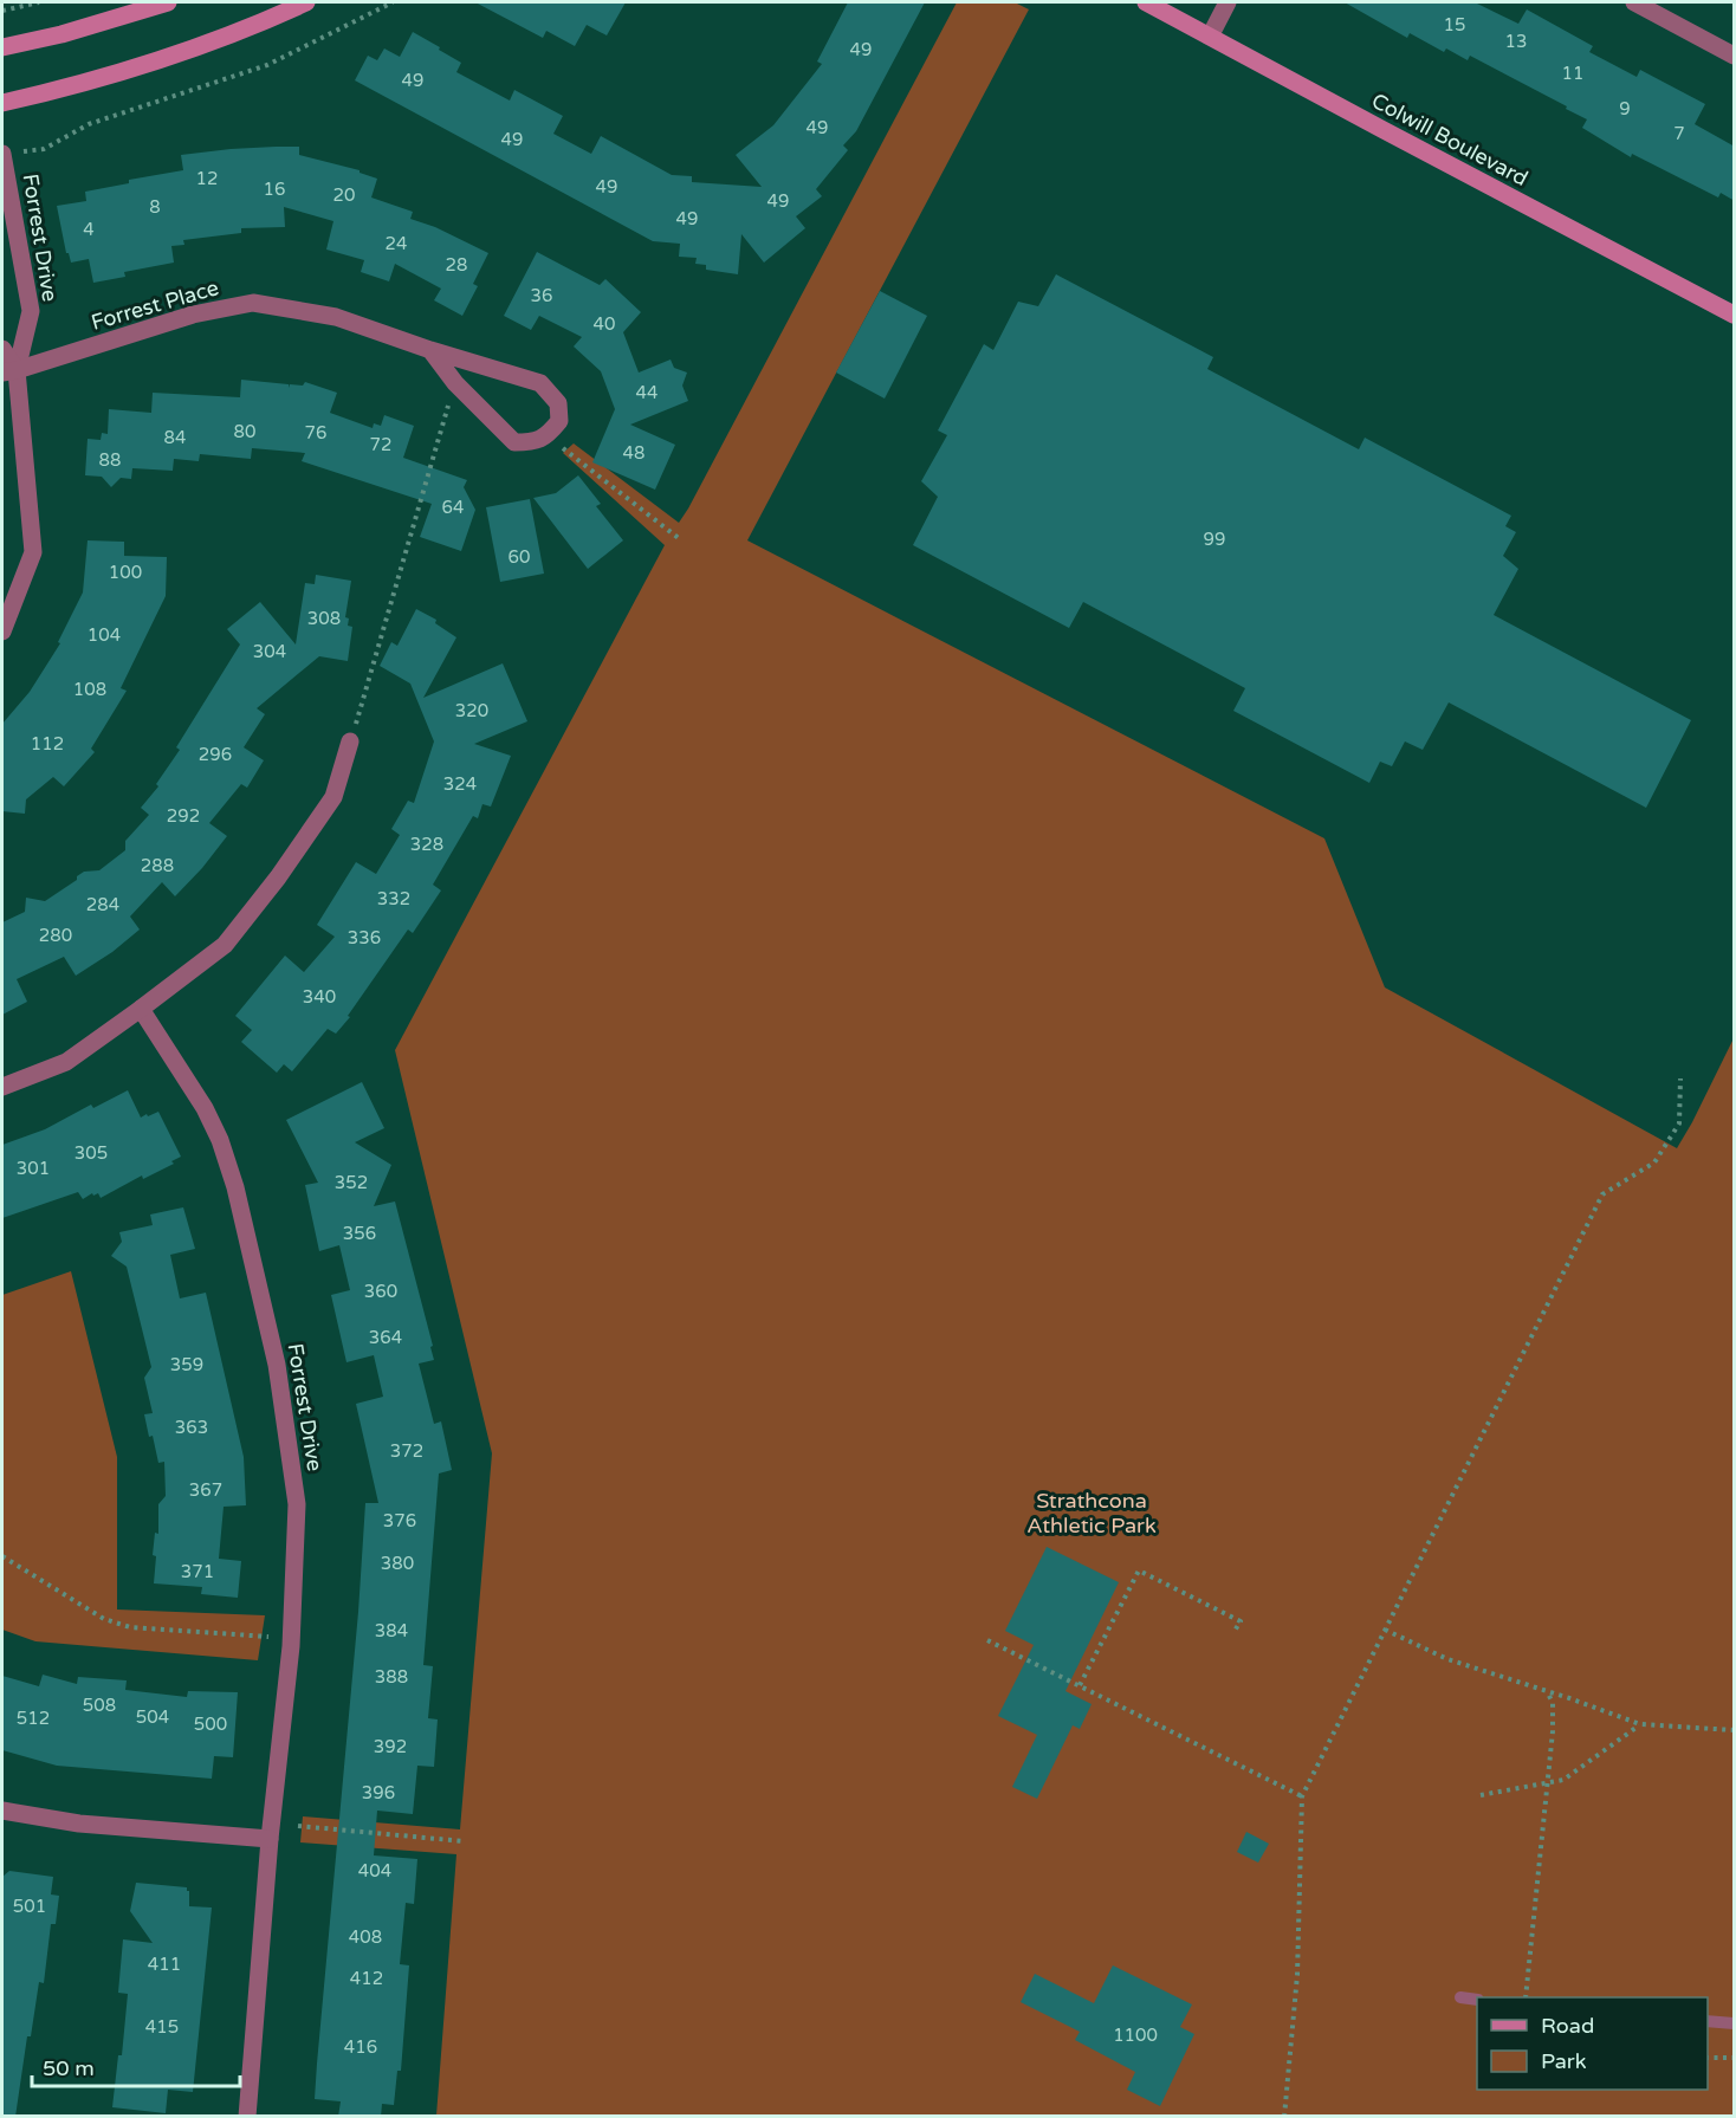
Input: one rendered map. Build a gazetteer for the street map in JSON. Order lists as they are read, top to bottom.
{
  "streets": {
    "street": ["Colwill Boulevard", "Forrest Drive", "Forrest Place"]
  },
  "crossings": [
    ["Forrest Drive", "Forrest Place"]
  ],
  "parks": ["Strathcona Athletic Park"],
  "house_numbers": [
    "15",
    "13",
    "49",
    "11",
    "49",
    "9",
    "49",
    "7",
    "49",
    "12",
    "49",
    "16",
    "20",
    "49",
    "8",
    "49",
    "4",
    "24",
    "28",
    "36",
    "40",
    "44",
    "80",
    "76",
    "84",
    "72",
    "48",
    "88",
    "64",
    "99",
    "60",
    "100",
    "308",
    "104",
    "304",
    "108",
    "320",
    "112",
    "296",
    "324",
    "292",
    "328",
    "288",
    "332",
    "284",
    "280",
    "336",
    "340",
    "305",
    "301",
    "352",
    "356",
    "360",
    "364",
    "359",
    "363",
    "372",
    "367",
    "376",
    "380",
    "371",
    "384",
    "388",
    "508",
    "504",
    "512",
    "500",
    "392",
    "396",
    "404",
    "501",
    "408",
    "411",
    "412",
    "415",
    "1100",
    "416"
  ],
  "legend": ["Road", "Park"],
  "scale_bar": "50 m"
}
